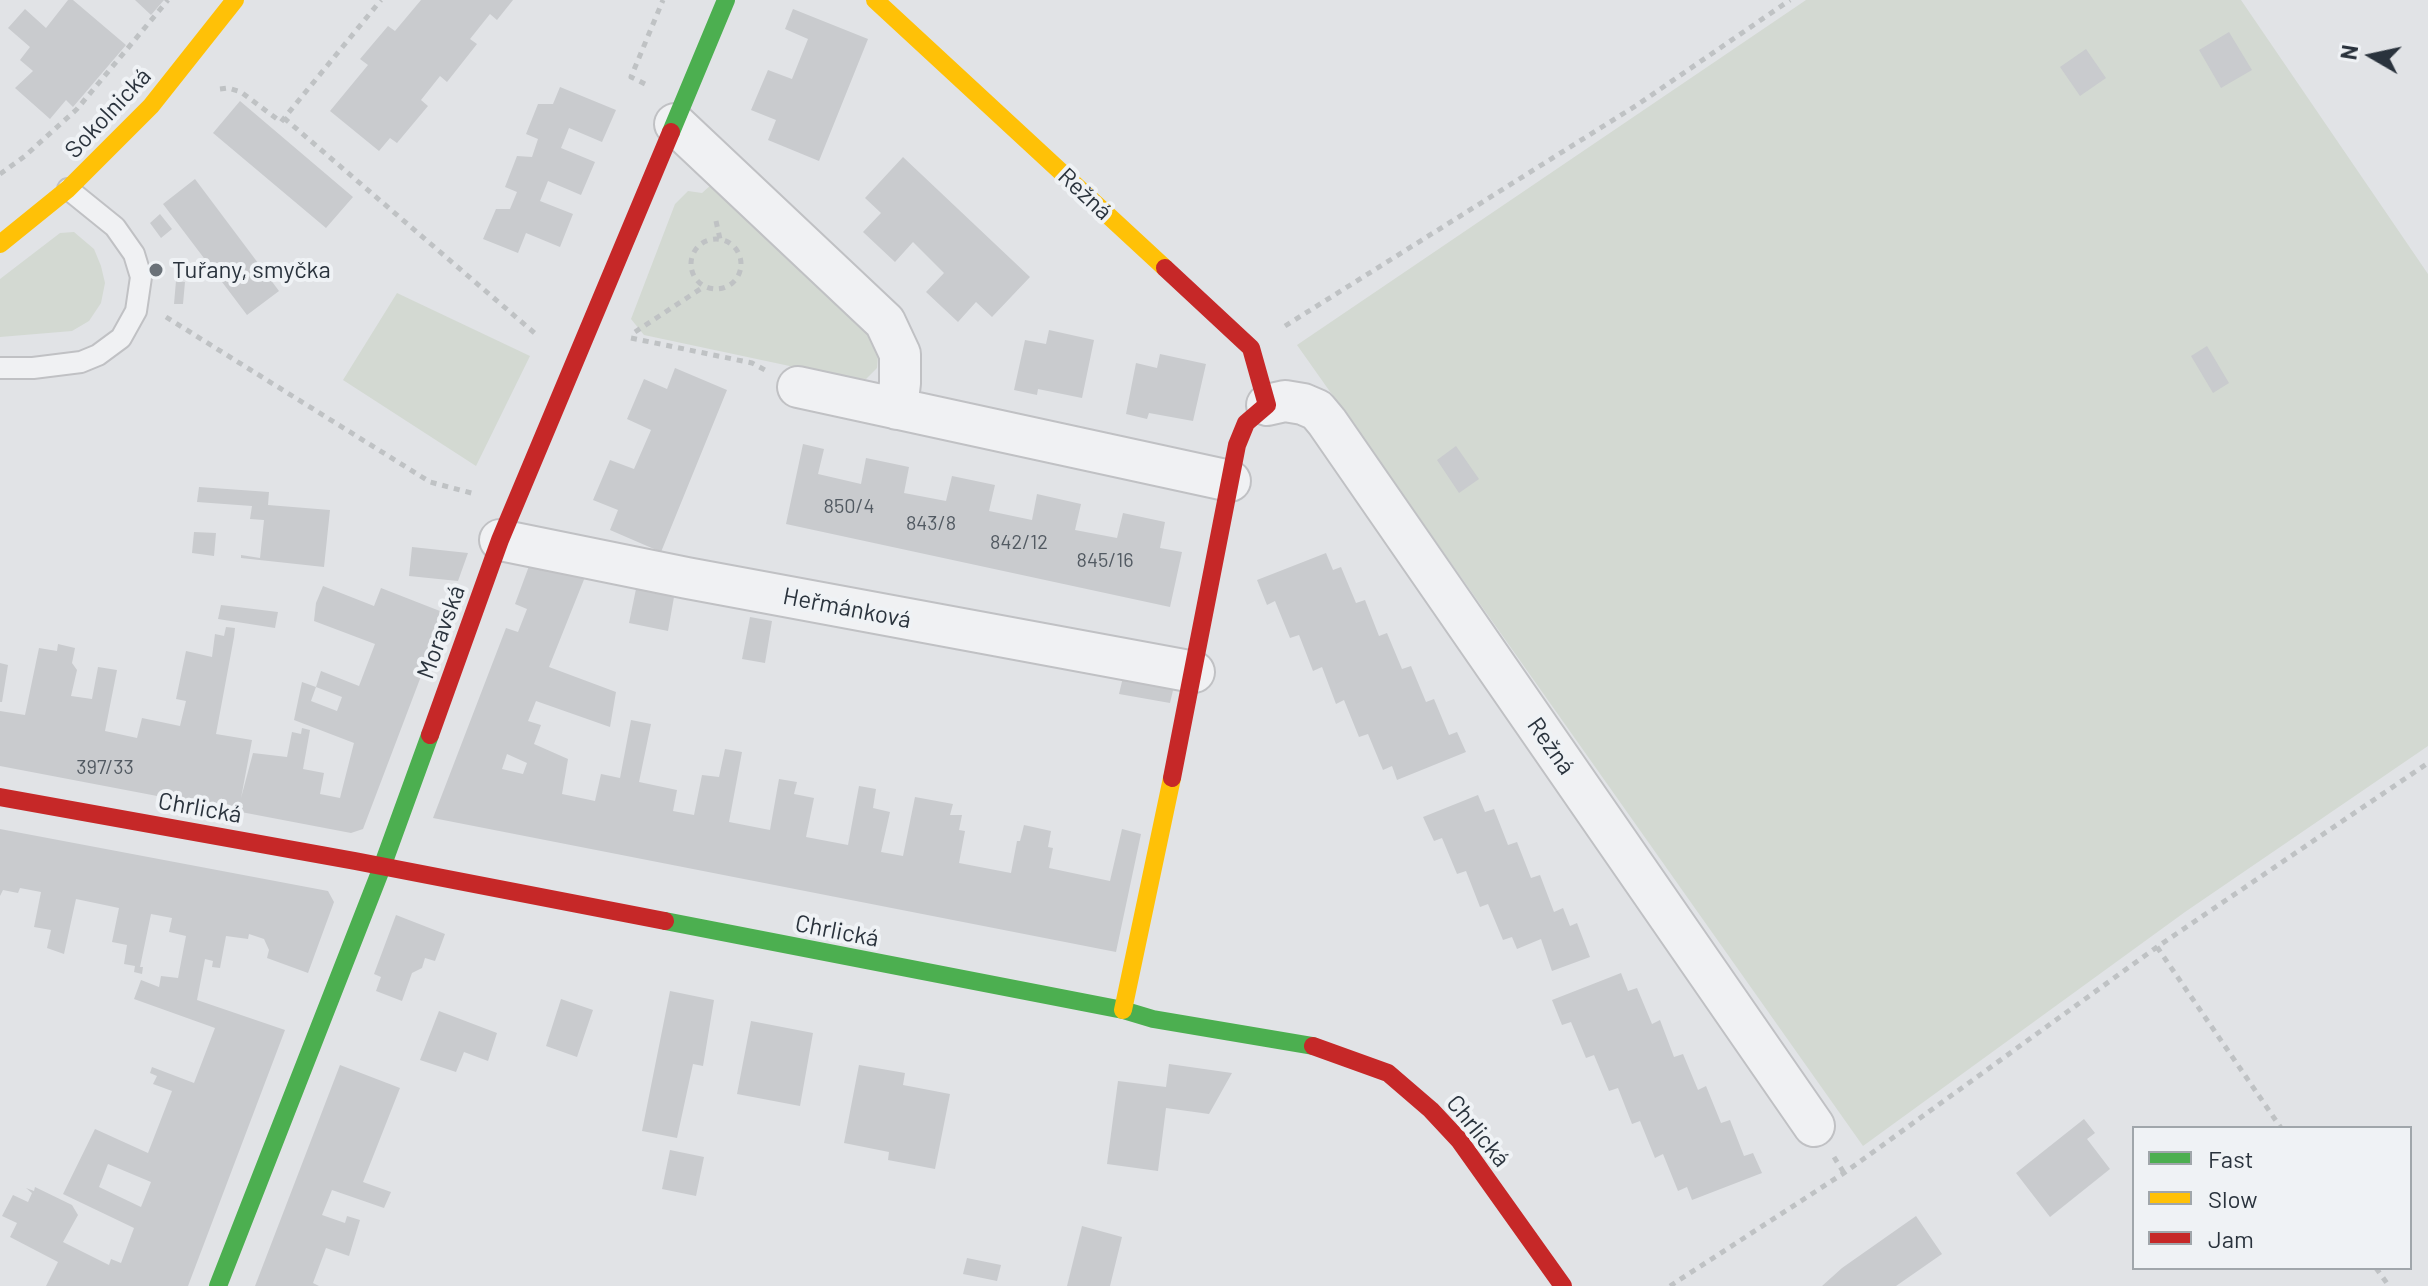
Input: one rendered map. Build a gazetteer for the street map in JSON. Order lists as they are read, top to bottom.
{
  "streets": {
    "street": [
      "Sokolnická",
      "Režná",
      "Heřmánková",
      "Moravská",
      "Chrlická"
    ]
  },
  "crossings": [
    ["Heřmánková", "Moravská"],
    ["Moravská", "Chrlická"]
  ],
  "places": ["Tuřany, smyčka"],
  "house_numbers": [
    "850/4",
    "843/8",
    "842/12",
    "845/16",
    "397/33"
  ],
  "legend": ["Fast", "Slow", "Jam"],
  "north": "left"
}
